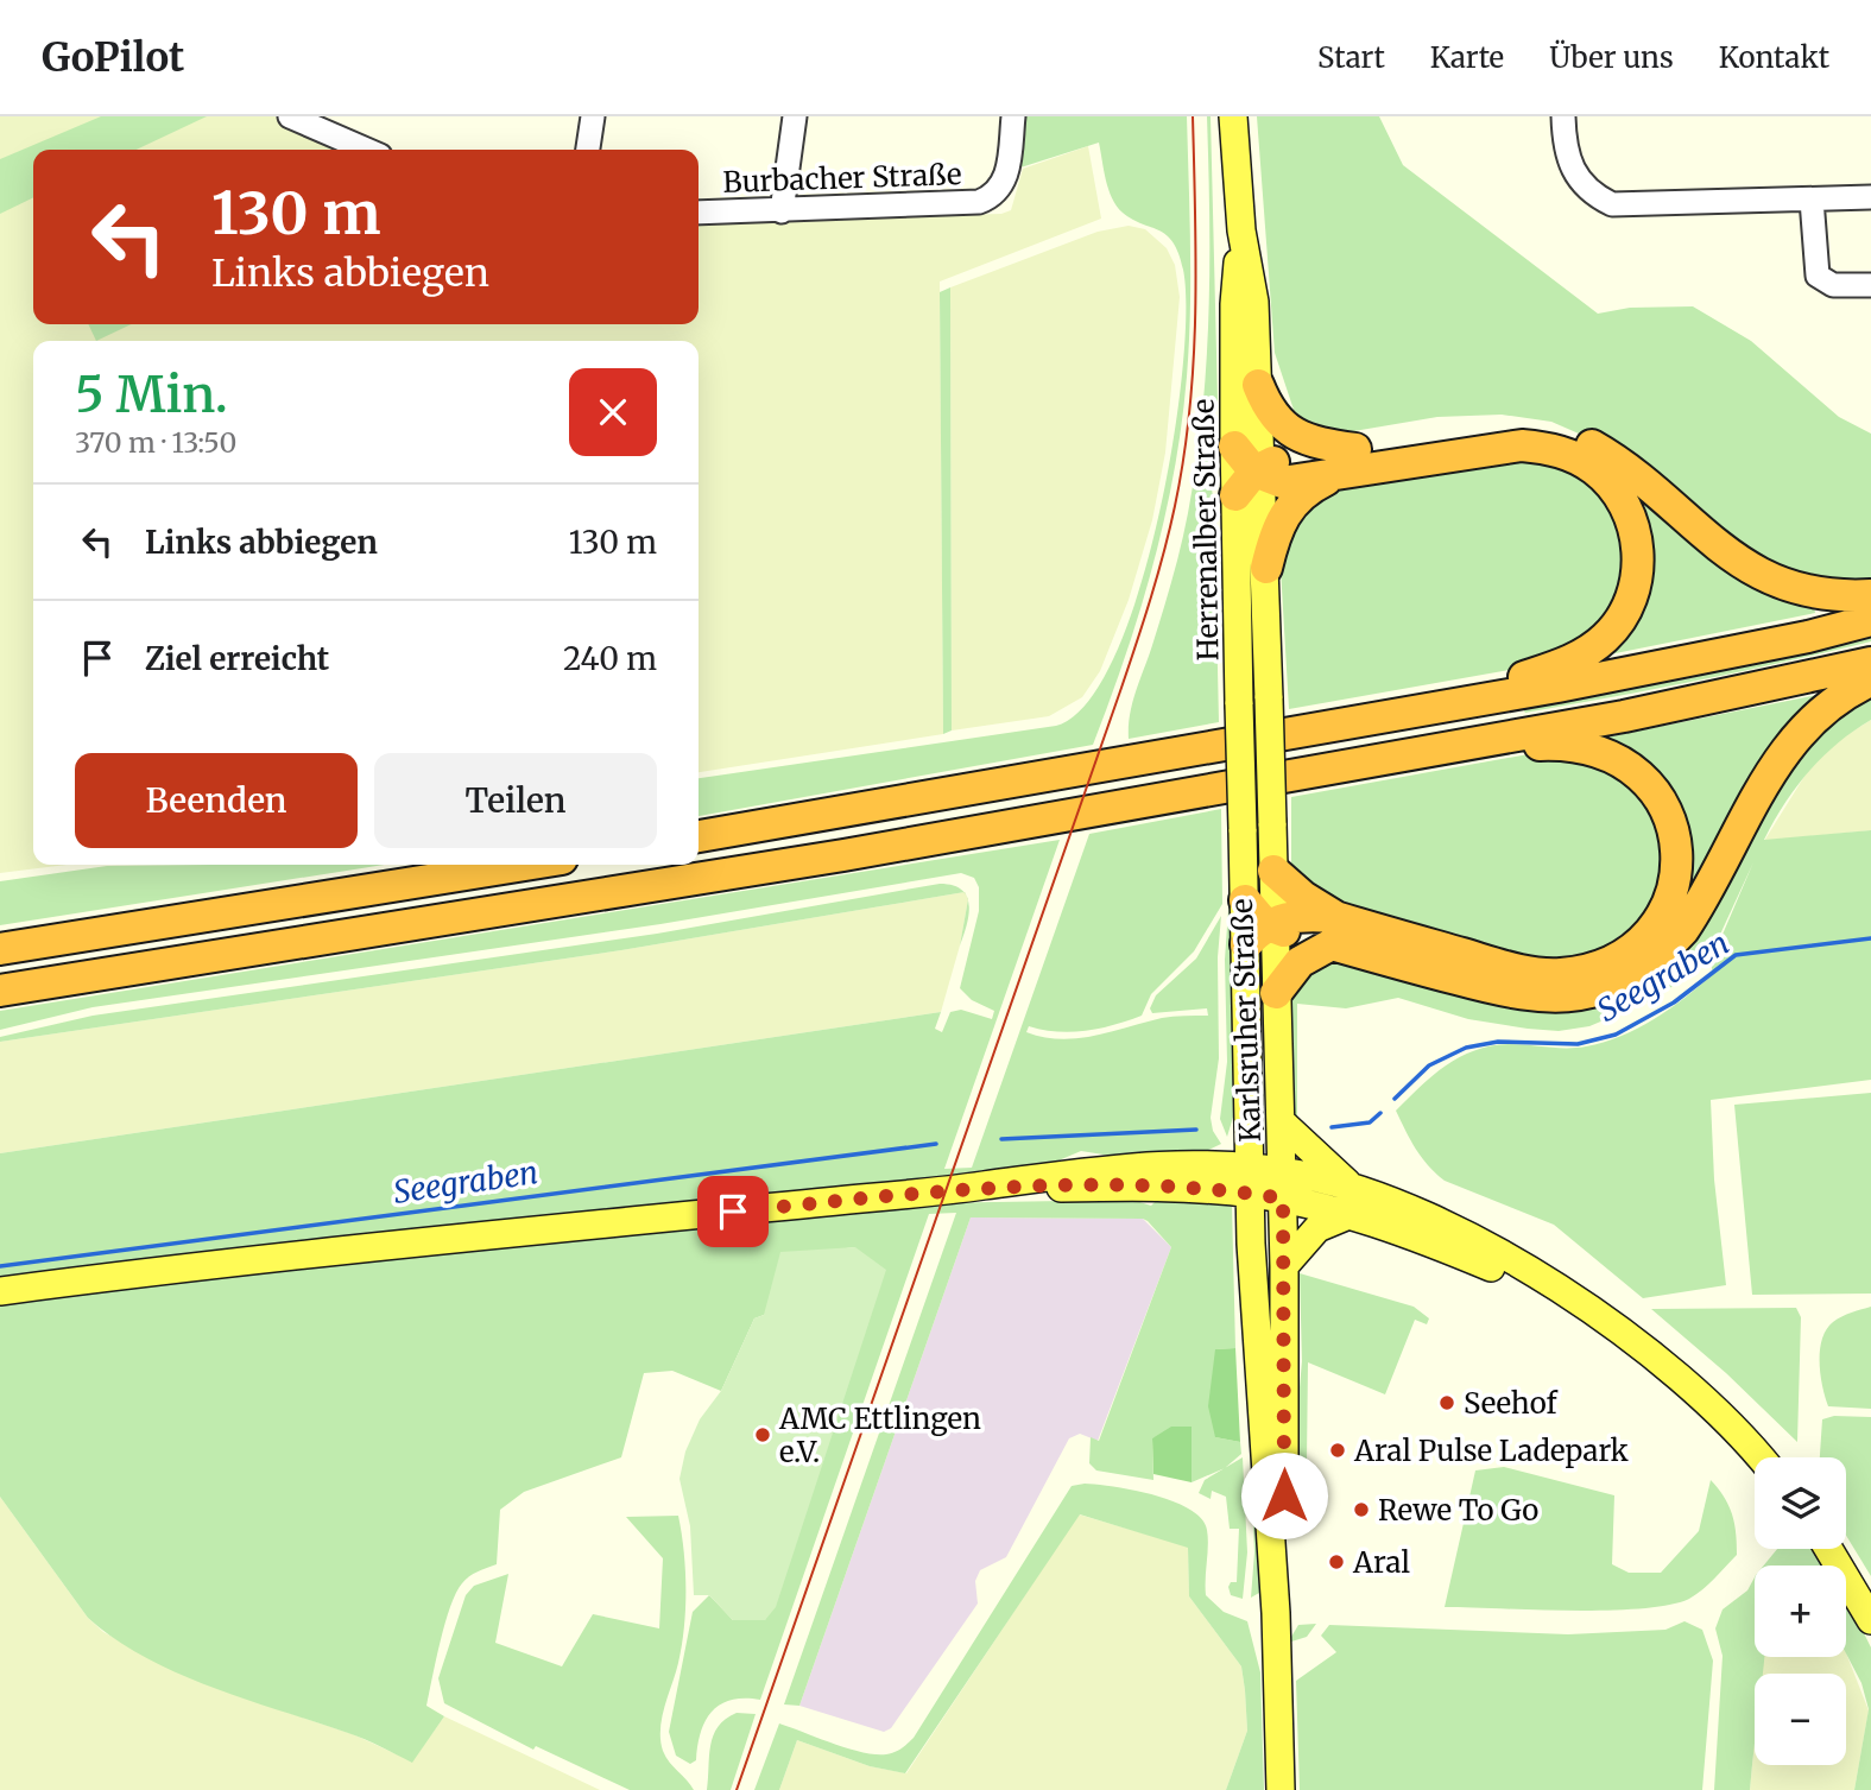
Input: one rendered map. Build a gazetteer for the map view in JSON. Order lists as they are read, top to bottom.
{
  "streets": {
    "main road": ["Herrenalber Straße", "Karlsruher Straße"],
    "street": ["Burbacher Straße"]
  },
  "crossings": [
    ["Herrenalber Straße", "Karlsruher Straße"]
  ],
  "water": ["Seegraben"],
  "places": [
    "Seehof",
    "AMC Ettlingen e.V.",
    "Aral Pulse Ladepark",
    "Rewe To Go",
    "Aral"
  ],
  "page": {
    "header": "GoPilot",
    "nav": [
      "Start",
      "Karte",
      "Über uns",
      "Kontakt"
    ],
    "turn": ["130 m", "Links abbiegen"],
    "heading": ["5 Min.", "370 m · 13:50"],
    "list": [
      {
        "name": "Links abbiegen",
        "value": "130 m"
      },
      {
        "name": "Ziel erreicht",
        "value": "240 m"
      }
    ],
    "buttons": ["Beenden", "Teilen"],
    "map_buttons": ["+", "−"]
  }
}
